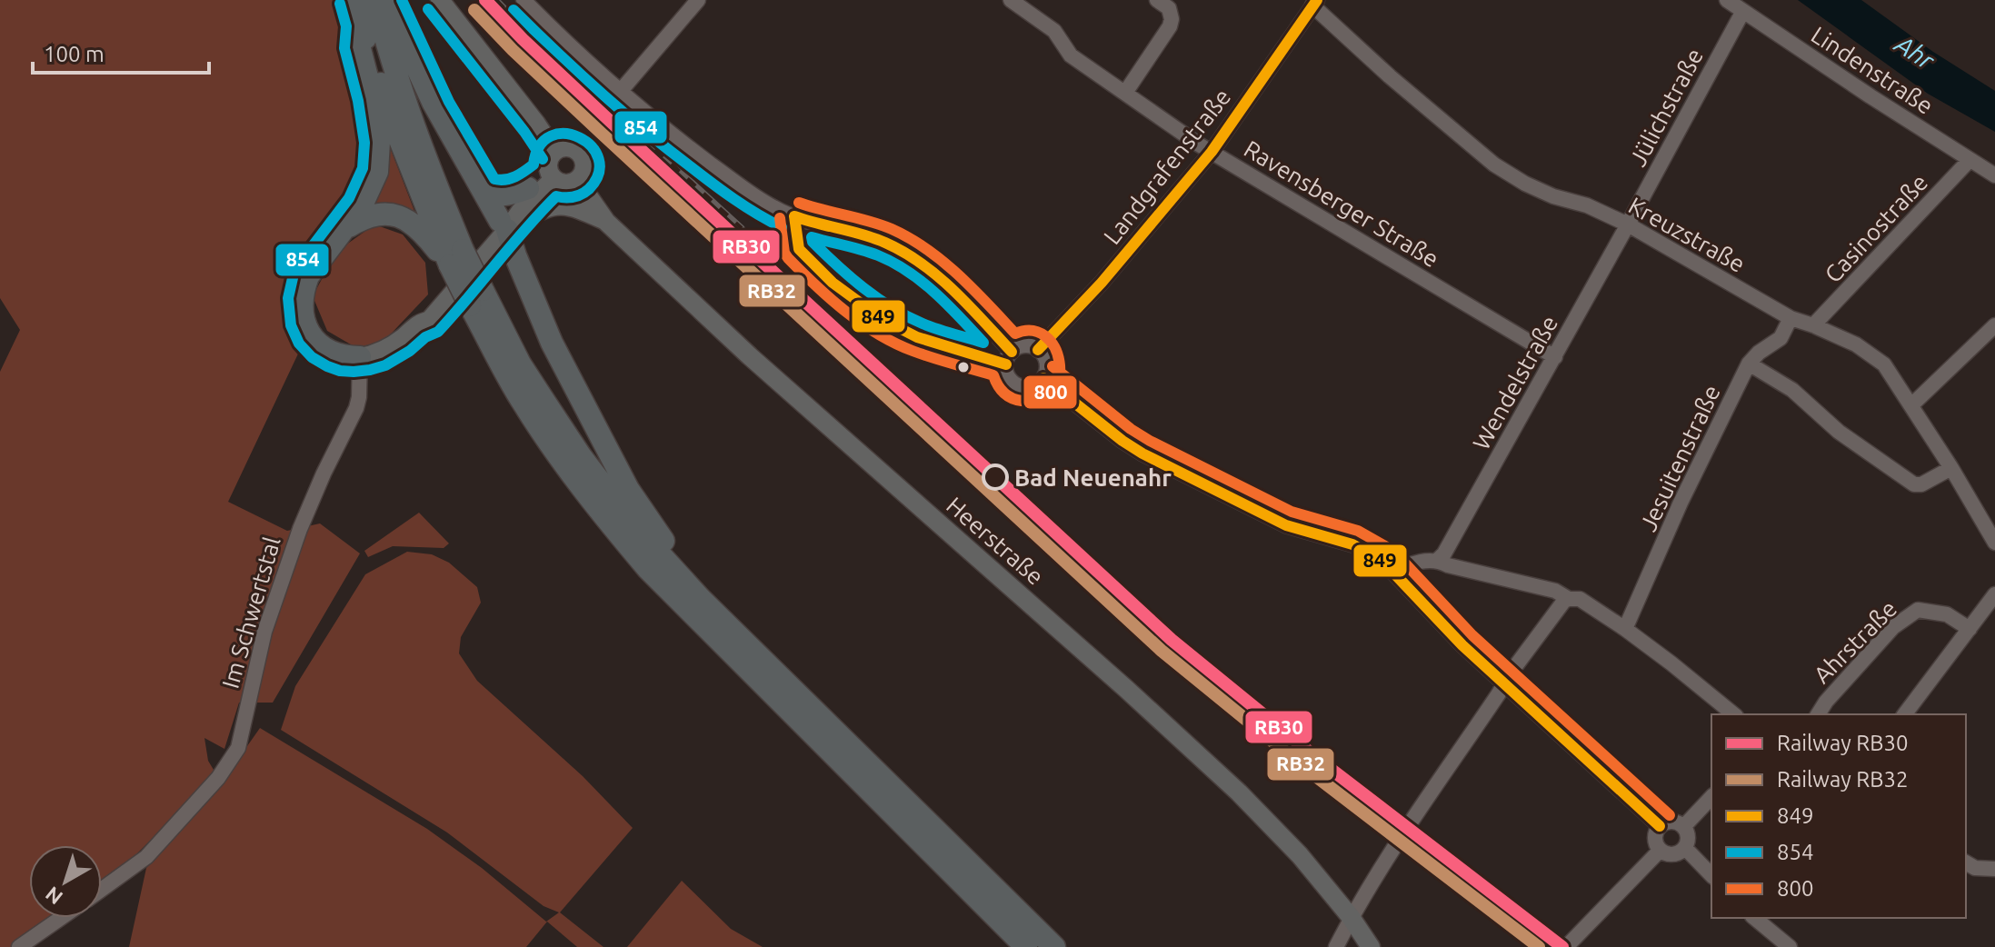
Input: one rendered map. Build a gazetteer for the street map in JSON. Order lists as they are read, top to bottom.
{
  "streets": {
    "main road": ["Heerstraße"],
    "street": [
      "Lindenstraße",
      "Jülichstraße",
      "Landgrafenstraße",
      "Ravensberger Straße",
      "Casinostraße",
      "Kreuzstraße",
      "Wendelstraße",
      "Jesuitenstraße",
      "Im Schwertstal",
      "Ahrstraße"
    ]
  },
  "crossings": [
    ["Lindenstraße", "Jülichstraße"],
    ["Lindenstraße", "Casinostraße"],
    ["Jülichstraße", "Kreuzstraße"],
    ["Jülichstraße", "Wendelstraße"],
    ["Landgrafenstraße", "Ravensberger Straße"],
    ["Landgrafenstraße", "Kreuzstraße"],
    ["Ravensberger Straße", "Wendelstraße"],
    ["Casinostraße", "Kreuzstraße"],
    ["Kreuzstraße", "Wendelstraße"],
    ["Kreuzstraße", "Jesuitenstraße"]
  ],
  "water": ["Ahr"],
  "places": ["Bad Neuenahr"],
  "lines": [
    "rail line RB30",
    "transit line 849",
    "transit line 854",
    "rail line RB32",
    "transit line 800"
  ],
  "legend": [
    "Railway RB30",
    "Railway RB32",
    "849",
    "854",
    "800"
  ],
  "scale_bar": "100 m",
  "north": "bottom left"
}
